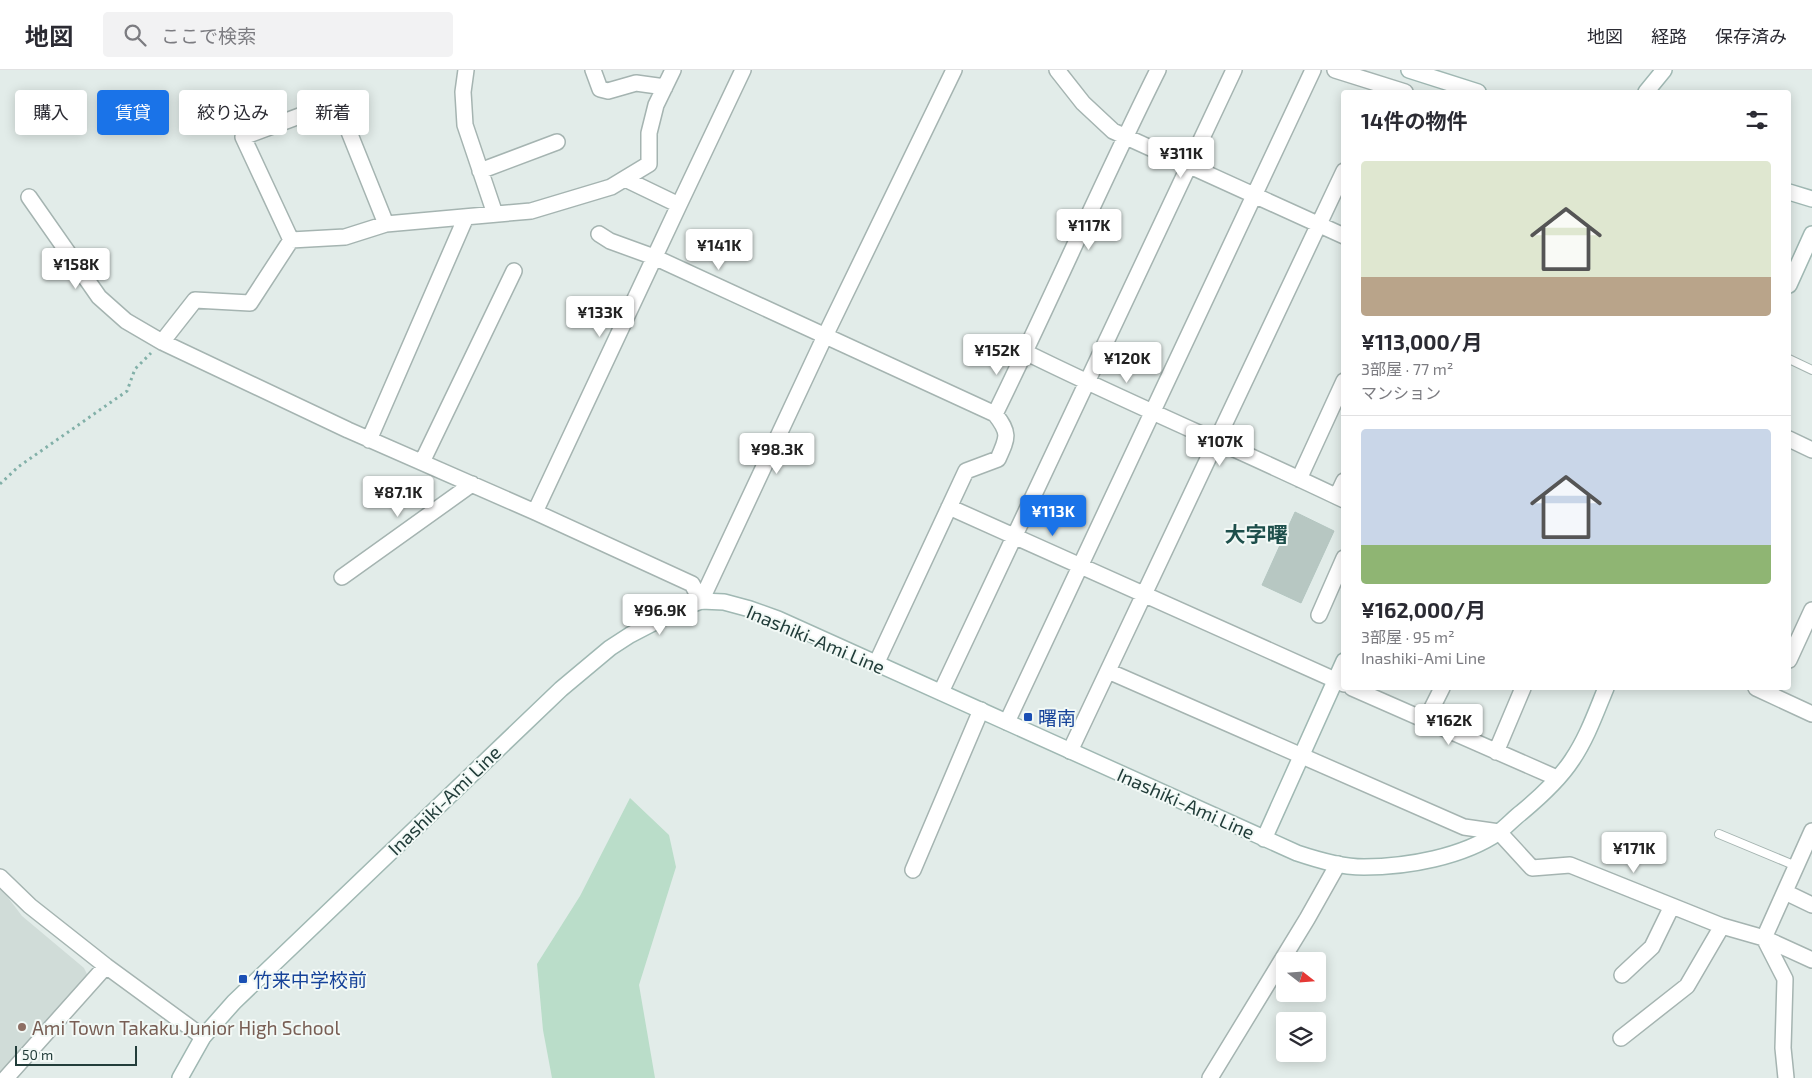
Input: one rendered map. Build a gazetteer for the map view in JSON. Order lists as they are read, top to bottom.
{
  "streets": {
    "street": ["Inashiki-Ami Line"]
  },
  "districts": ["大字曙"],
  "places": {
    "transit": ["曙南", "竹来中学校前"],
    "other": ["Ami Town Takaku Junior High School"]
  },
  "scale_bar": "50 m",
  "north": "right",
  "page": {
    "header": "地図",
    "search": "ここで検索",
    "nav": ["地図", "経路", "保存済み"],
    "chip": [
      "購入",
      "賃貸",
      "絞り込み",
      "新着"
    ],
    "heading": "14件の物件",
    "price": [
      "¥311K",
      "¥117K",
      "¥141K",
      "¥158K",
      "¥133K",
      "¥152K",
      "¥120K",
      "¥107K",
      "¥98.3K",
      "¥87.1K",
      "¥113K",
      "¥96.9K",
      "¥162K",
      "¥171K"
    ],
    "list": [
      {
        "name": "¥113,000/月",
        "note": "3部屋 · 77 m² · マンション"
      },
      {
        "name": "¥162,000/月",
        "note": "3部屋 · 95 m² · Inashiki-Ami Line"
      }
    ],
    "scale": "50 m"
  }
}
